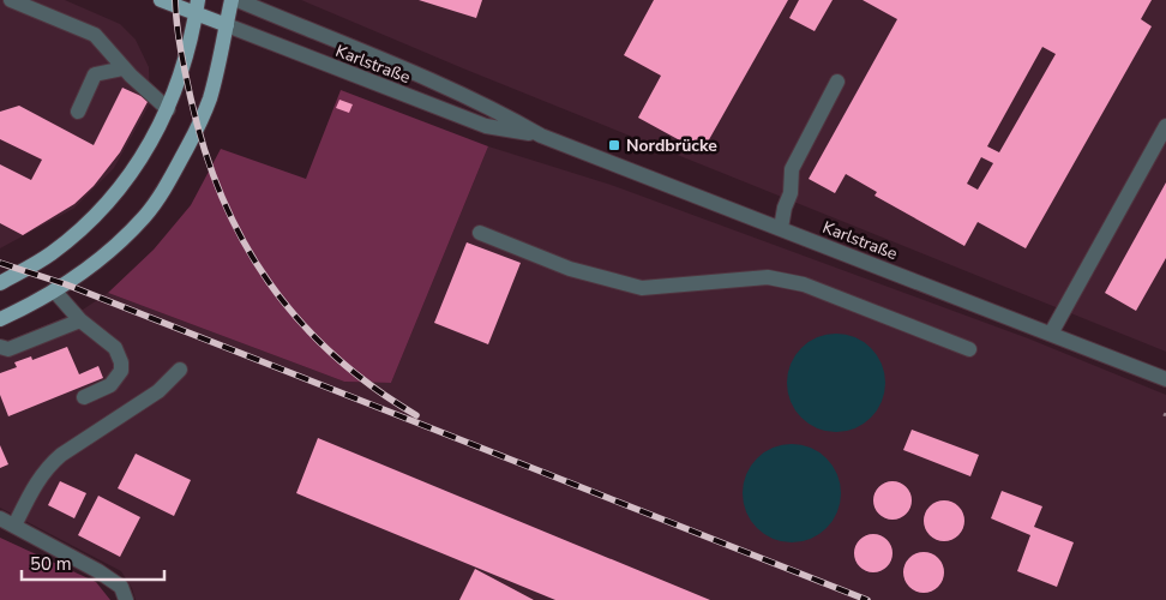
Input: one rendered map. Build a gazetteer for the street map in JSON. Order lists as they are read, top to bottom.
{
  "streets": {
    "main road": ["Karlstraße"]
  },
  "places": {
    "transit": ["Nordbrücke"]
  },
  "scale_bar": "50 m"
}
